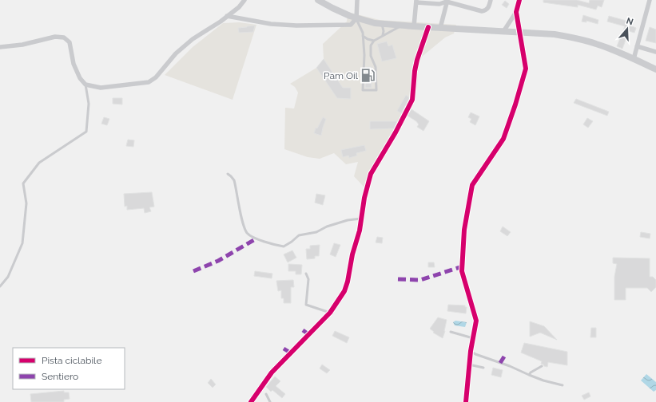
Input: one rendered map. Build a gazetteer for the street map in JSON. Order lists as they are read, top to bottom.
{
  "places": {
    "fuel station": ["Pam Oil"]
  },
  "legend": ["Pista ciclabile", "Sentiero"],
  "north": "top"
}
